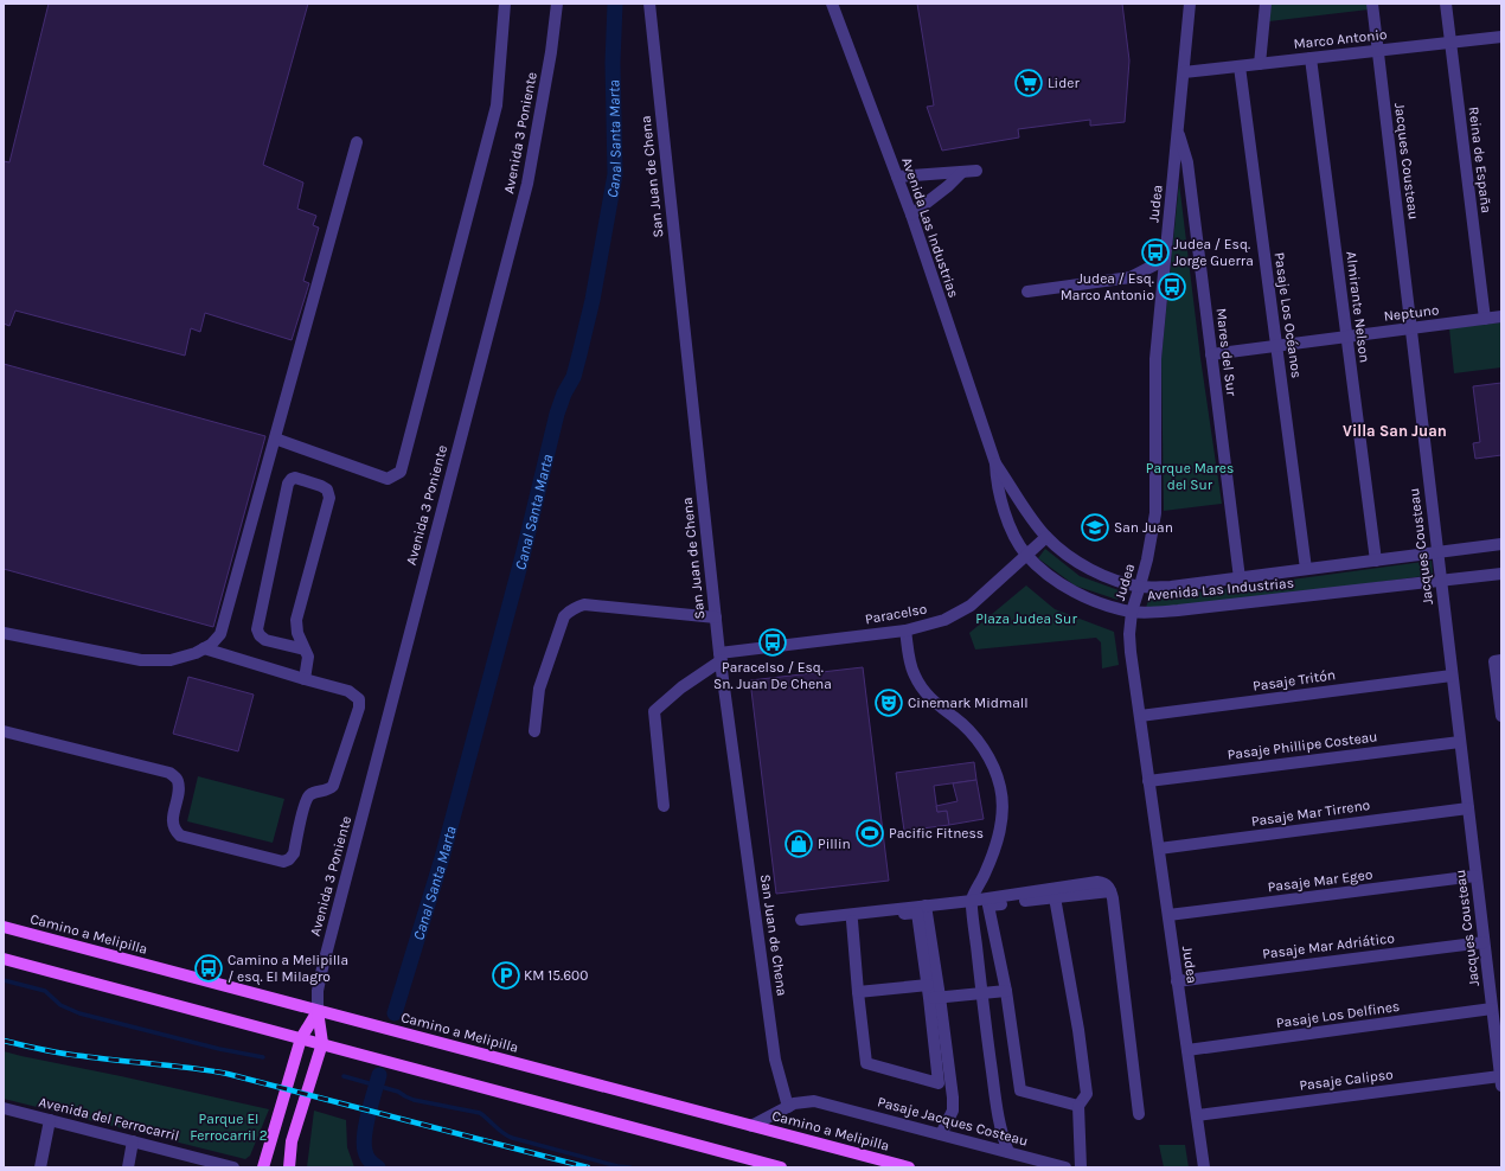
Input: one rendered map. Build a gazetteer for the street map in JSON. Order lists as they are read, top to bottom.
{
  "streets": {
    "main road": ["Avenida 3 Poniente", "Camino a Melipilla"],
    "street": [
      "Marco Antonio",
      "Reina de España",
      "Jacques Cousteau",
      "San Juan de Chena",
      "Judea",
      "Avenida Las Industrias",
      "Almirante Nelson",
      "Neptuno",
      "Pasaje Los Océanos",
      "Mares del Sur",
      "Paracelso",
      "Pasaje Tritón",
      "Pasaje Phillipe Costeau",
      "Pasaje Mar Tirreno",
      "Pasaje Mar Egeo",
      "Pasaje Mar Adriático",
      "Pasaje Los Delfines",
      "Pasaje Calipso",
      "Avenida del Ferrocarril",
      "Pasaje Jacques Costeau"
    ]
  },
  "crossings": [
    ["Marco Antonio", "Reina de España"],
    ["Marco Antonio", "Jacques Cousteau"],
    ["Marco Antonio", "Judea"],
    ["Marco Antonio", "Almirante Nelson"],
    ["Marco Antonio", "Pasaje Los Océanos"],
    ["Avenida 3 Poniente", "Camino a Melipilla"],
    ["Reina de España", "Neptuno"],
    ["Jacques Cousteau", "Avenida Las Industrias"],
    ["Jacques Cousteau", "Neptuno"],
    ["Jacques Cousteau", "Pasaje Tritón"],
    ["Jacques Cousteau", "Pasaje Phillipe Costeau"],
    ["Jacques Cousteau", "Pasaje Mar Tirreno"],
    ["Jacques Cousteau", "Pasaje Mar Egeo"],
    ["Jacques Cousteau", "Pasaje Mar Adriático"],
    ["Jacques Cousteau", "Pasaje Los Delfines"],
    ["Jacques Cousteau", "Pasaje Calipso"],
    ["San Juan de Chena", "Paracelso"],
    ["San Juan de Chena", "Pasaje Jacques Costeau"],
    ["Judea", "Avenida Las Industrias"],
    ["Judea", "Mares del Sur"],
    ["Judea", "Pasaje Tritón"],
    ["Judea", "Pasaje Phillipe Costeau"],
    ["Judea", "Pasaje Mar Tirreno"],
    ["Judea", "Pasaje Mar Egeo"],
    ["Judea", "Pasaje Mar Adriático"],
    ["Judea", "Pasaje Los Delfines"],
    ["Judea", "Pasaje Calipso"],
    ["Avenida Las Industrias", "Almirante Nelson"],
    ["Avenida Las Industrias", "Pasaje Los Océanos"],
    ["Avenida Las Industrias", "Mares del Sur"],
    ["Avenida Las Industrias", "Paracelso"],
    ["Almirante Nelson", "Neptuno"],
    ["Neptuno", "Pasaje Los Océanos"],
    ["Neptuno", "Mares del Sur"]
  ],
  "districts": ["Villa San Juan"],
  "water": ["Canal Santa Marta"],
  "parks": ["Parque Mares del Sur", "Plaza Judea Sur", "Parque El Ferrocarril 2"],
  "places": {
    "supermarket": ["Lider"],
    "bus stop": [
      "Judea / Esq. Jorge Guerra",
      "Judea / Esq. Marco Antonio",
      "Paracelso / Esq. Sn. Juan De Chena",
      "Camino a Melipilla / esq. El Milagro"
    ],
    "school or university": ["San Juan"],
    "theatre": ["Cinemark Midmall"],
    "sports": ["Pacific Fitness"],
    "shop": ["Pillin"],
    "parking": ["KM 15.600"]
  }
}
